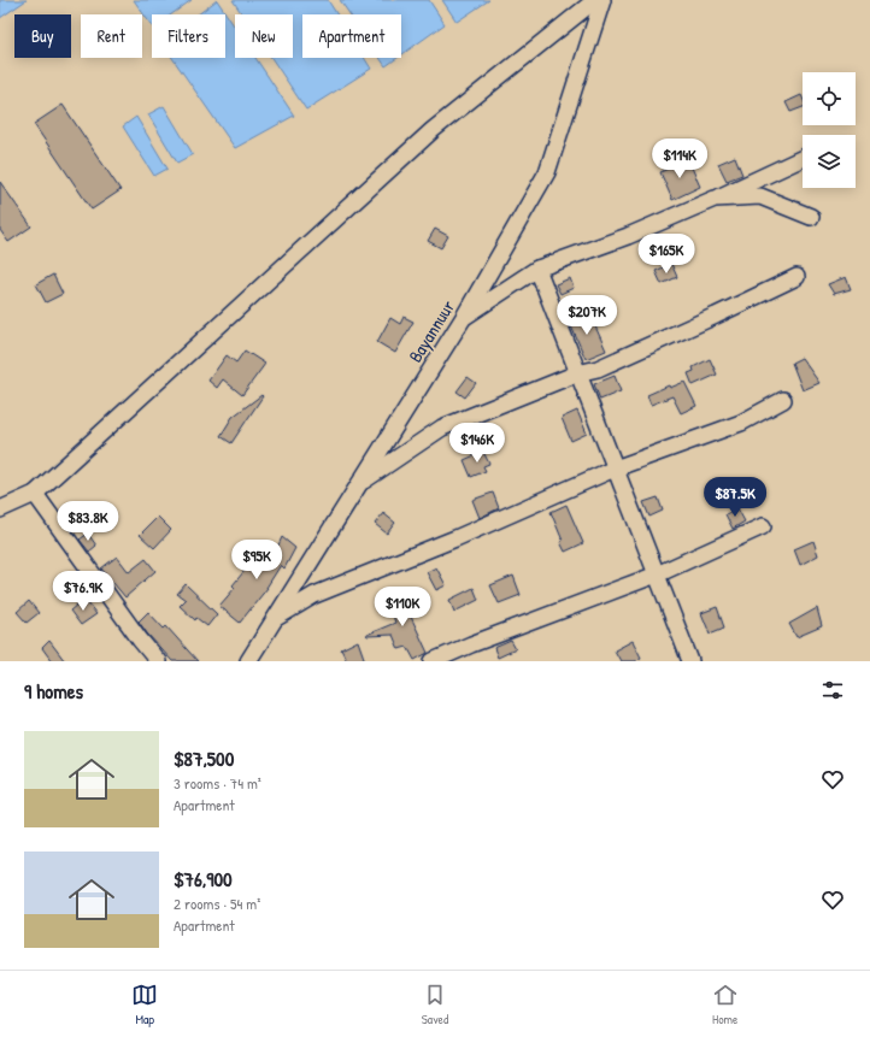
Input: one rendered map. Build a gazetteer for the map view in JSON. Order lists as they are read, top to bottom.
{
  "streets": {
    "street": ["Bayannuur"]
  },
  "page": {
    "chip": [
      "Buy",
      "Rent",
      "Filters",
      "New",
      "Apartment"
    ],
    "price": [
      "$114K",
      "$165K",
      "$207K",
      "$146K",
      "$87.5K",
      "$83.8K",
      "$95K",
      "$76.9K",
      "$110K"
    ],
    "heading": "9 homes",
    "list": [
      {
        "name": "$87,500",
        "note": "3 rooms · 74 m² · Apartment"
      },
      {
        "name": "$76,900",
        "note": "2 rooms · 54 m² · Apartment"
      }
    ],
    "tabs": ["Map", "Saved", "Home"]
  }
}
